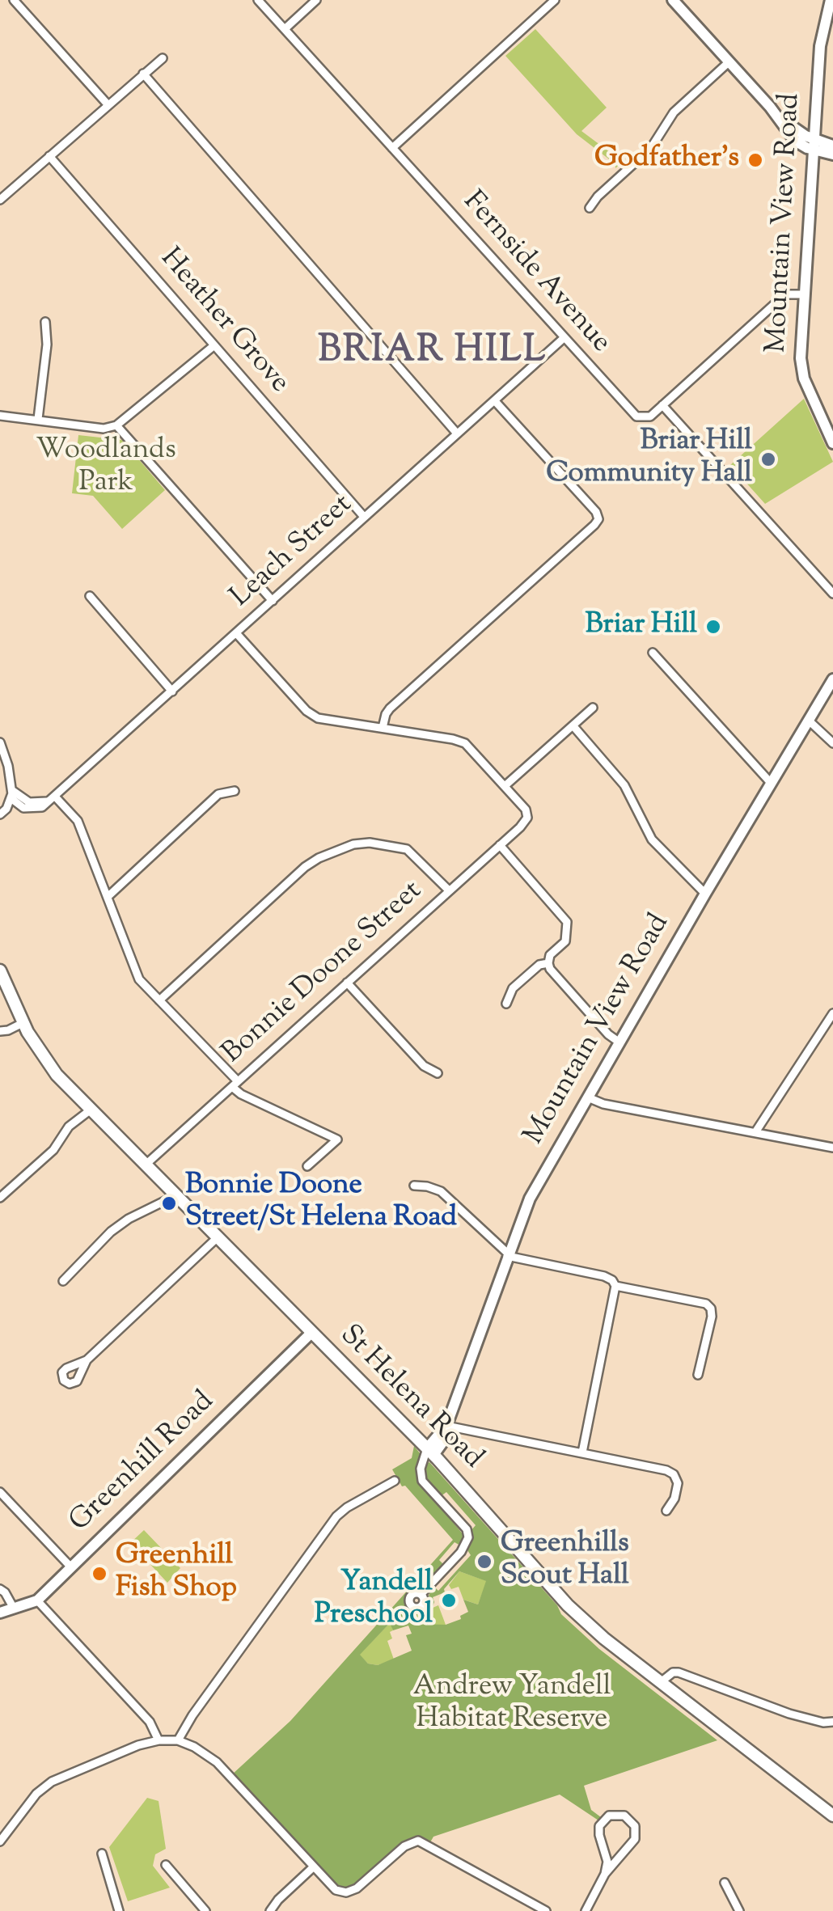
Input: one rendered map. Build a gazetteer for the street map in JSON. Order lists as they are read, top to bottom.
{
  "streets": {
    "main road": ["St Helena Road"],
    "street": [
      "Mountain View Road",
      "Fernside Avenue",
      "Heather Grove",
      "Leach Street",
      "Bonnie Doone Street",
      "Greenhill Road"
    ]
  },
  "crossings": [
    ["Mountain View Road", "St Helena Road"],
    ["Fernside Avenue", "Leach Street"],
    ["Heather Grove", "Leach Street"],
    ["Bonnie Doone Street", "St Helena Road"],
    ["St Helena Road", "Greenhill Road"]
  ],
  "districts": ["BRIAR HILL"],
  "parks": ["Woodlands Park", "Andrew Yandell Habitat Reserve"],
  "places": [
    "Godfather's",
    "Briar Hill Community Hall",
    "Briar Hill",
    "Bonnie Doone Street/St Helena Road",
    "Greenhills Scout Hall",
    "Greenhill Fish Shop",
    "Yandell Preschool"
  ]
}
